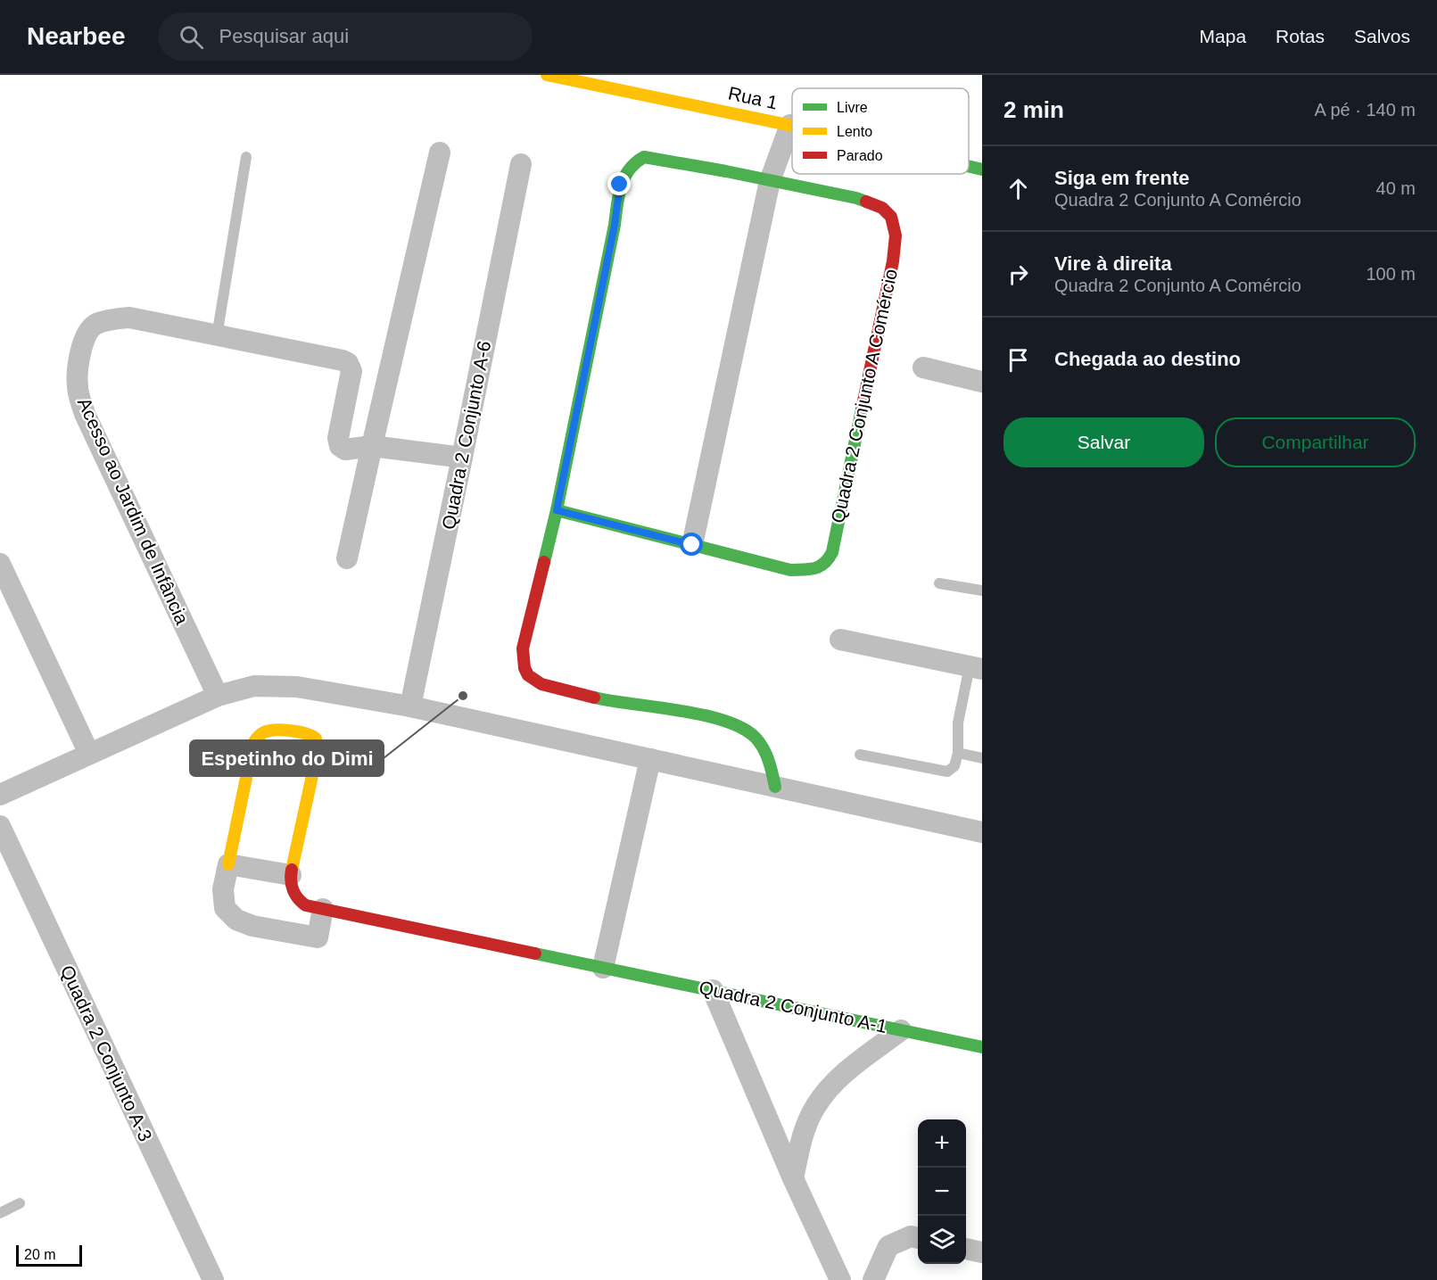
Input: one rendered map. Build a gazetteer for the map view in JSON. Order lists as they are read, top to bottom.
{
  "streets": {
    "street": [
      "Rua 1",
      "Quadra 2 Conjunto A Comércio",
      "Quadra 2 Conjunto A-6",
      "Acesso ao Jardim de Infância",
      "Quadra 2 Conjunto A-1",
      "Quadra 2 Conjunto A-3"
    ]
  },
  "places": ["Espetinho do Dimi"],
  "legend": ["Livre", "Lento", "Parado"],
  "scale_bar": "20 m",
  "page": {
    "header": "Nearbee",
    "search": "Pesquisar aqui",
    "nav": ["Mapa", "Rotas", "Salvos"],
    "heading": ["2 min", "A pé · 140 m"],
    "list": [
      ["Siga em frente", "Quadra 2 Conjunto A Comércio", "40 m"],
      ["Vire à direita", "Quadra 2 Conjunto A Comércio", "100 m"],
      "Chegada ao destino"
    ],
    "buttons": ["Salvar", "Compartilhar"],
    "map_buttons": ["+", "−"],
    "scale": "20 m"
  }
}
